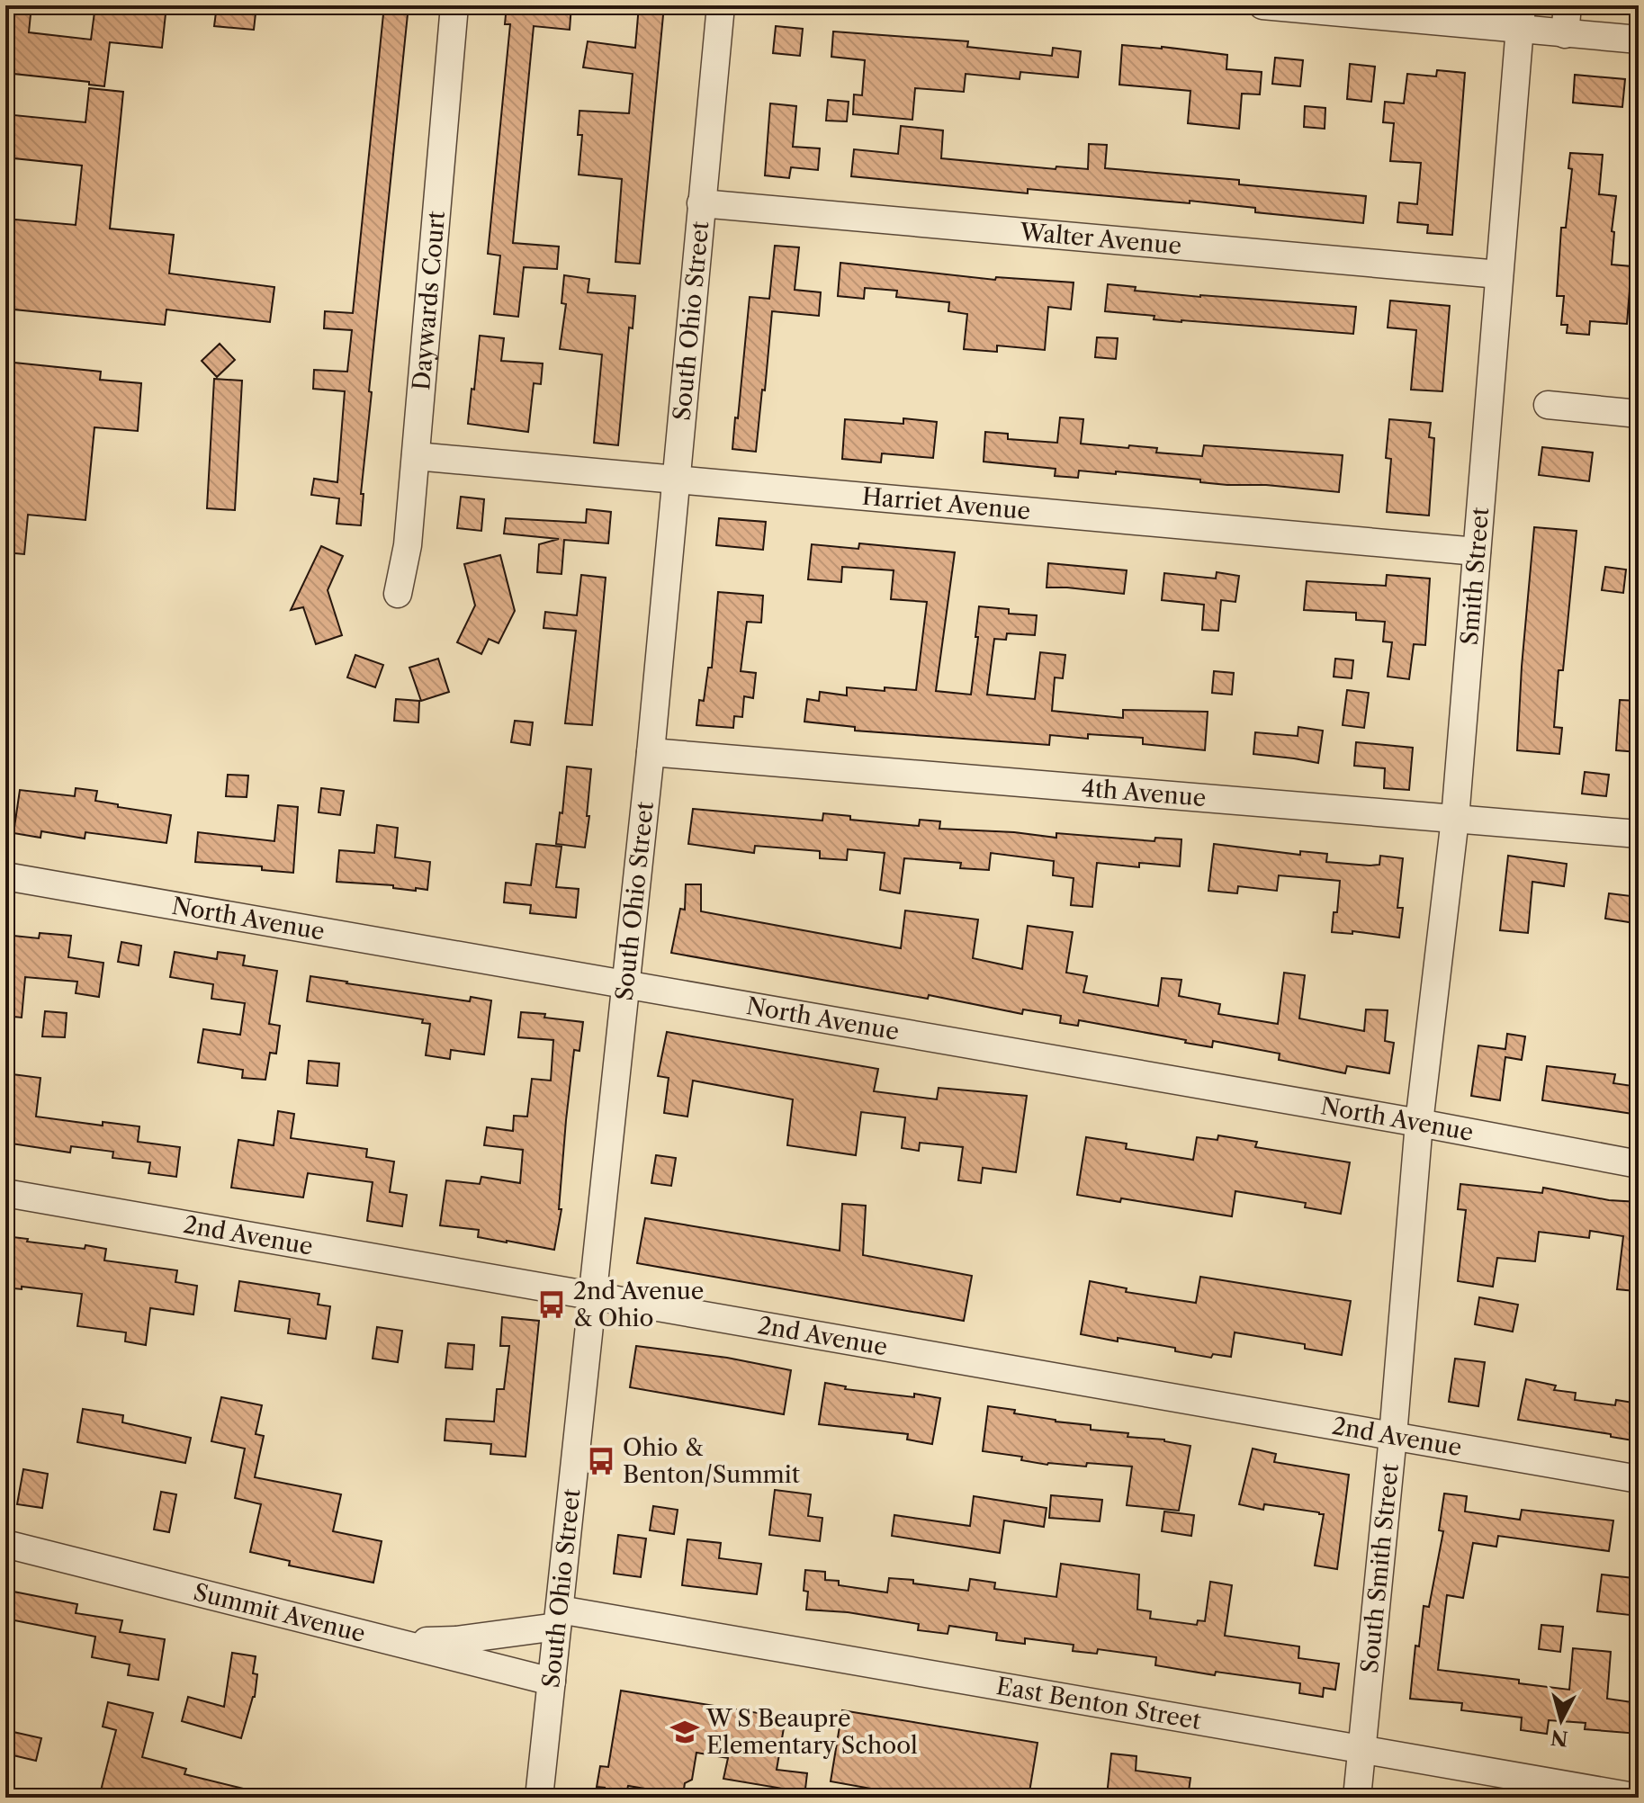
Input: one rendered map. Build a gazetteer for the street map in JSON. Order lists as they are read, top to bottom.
{
  "streets": {
    "street": [
      "Walter Avenue",
      "Daywards Court",
      "South Ohio Street",
      "Harriet Avenue",
      "Smith Street",
      "4th Avenue",
      "North Avenue",
      "2nd Avenue",
      "South Smith Street",
      "Summit Avenue",
      "East Benton Street"
    ]
  },
  "crossings": [
    ["Walter Avenue", "South Ohio Street"],
    ["Walter Avenue", "Smith Street"],
    ["Daywards Court", "Harriet Avenue"],
    ["South Ohio Street", "Harriet Avenue"],
    ["South Ohio Street", "4th Avenue"],
    ["South Ohio Street", "North Avenue"],
    ["South Ohio Street", "2nd Avenue"],
    ["South Ohio Street", "Summit Avenue"],
    ["South Ohio Street", "East Benton Street"],
    ["Harriet Avenue", "Smith Street"],
    ["Smith Street", "4th Avenue"],
    ["Smith Street", "North Avenue"],
    ["Smith Street", "South Smith Street"],
    ["North Avenue", "South Smith Street"],
    ["2nd Avenue", "South Smith Street"],
    ["South Smith Street", "East Benton Street"],
    ["Summit Avenue", "East Benton Street"]
  ],
  "places": {
    "bus stop": ["2nd Avenue & Ohio", "Ohio & Benton/Summit"],
    "school or university": ["W S Beaupre Elementary School"]
  },
  "north": "bottom"
}
